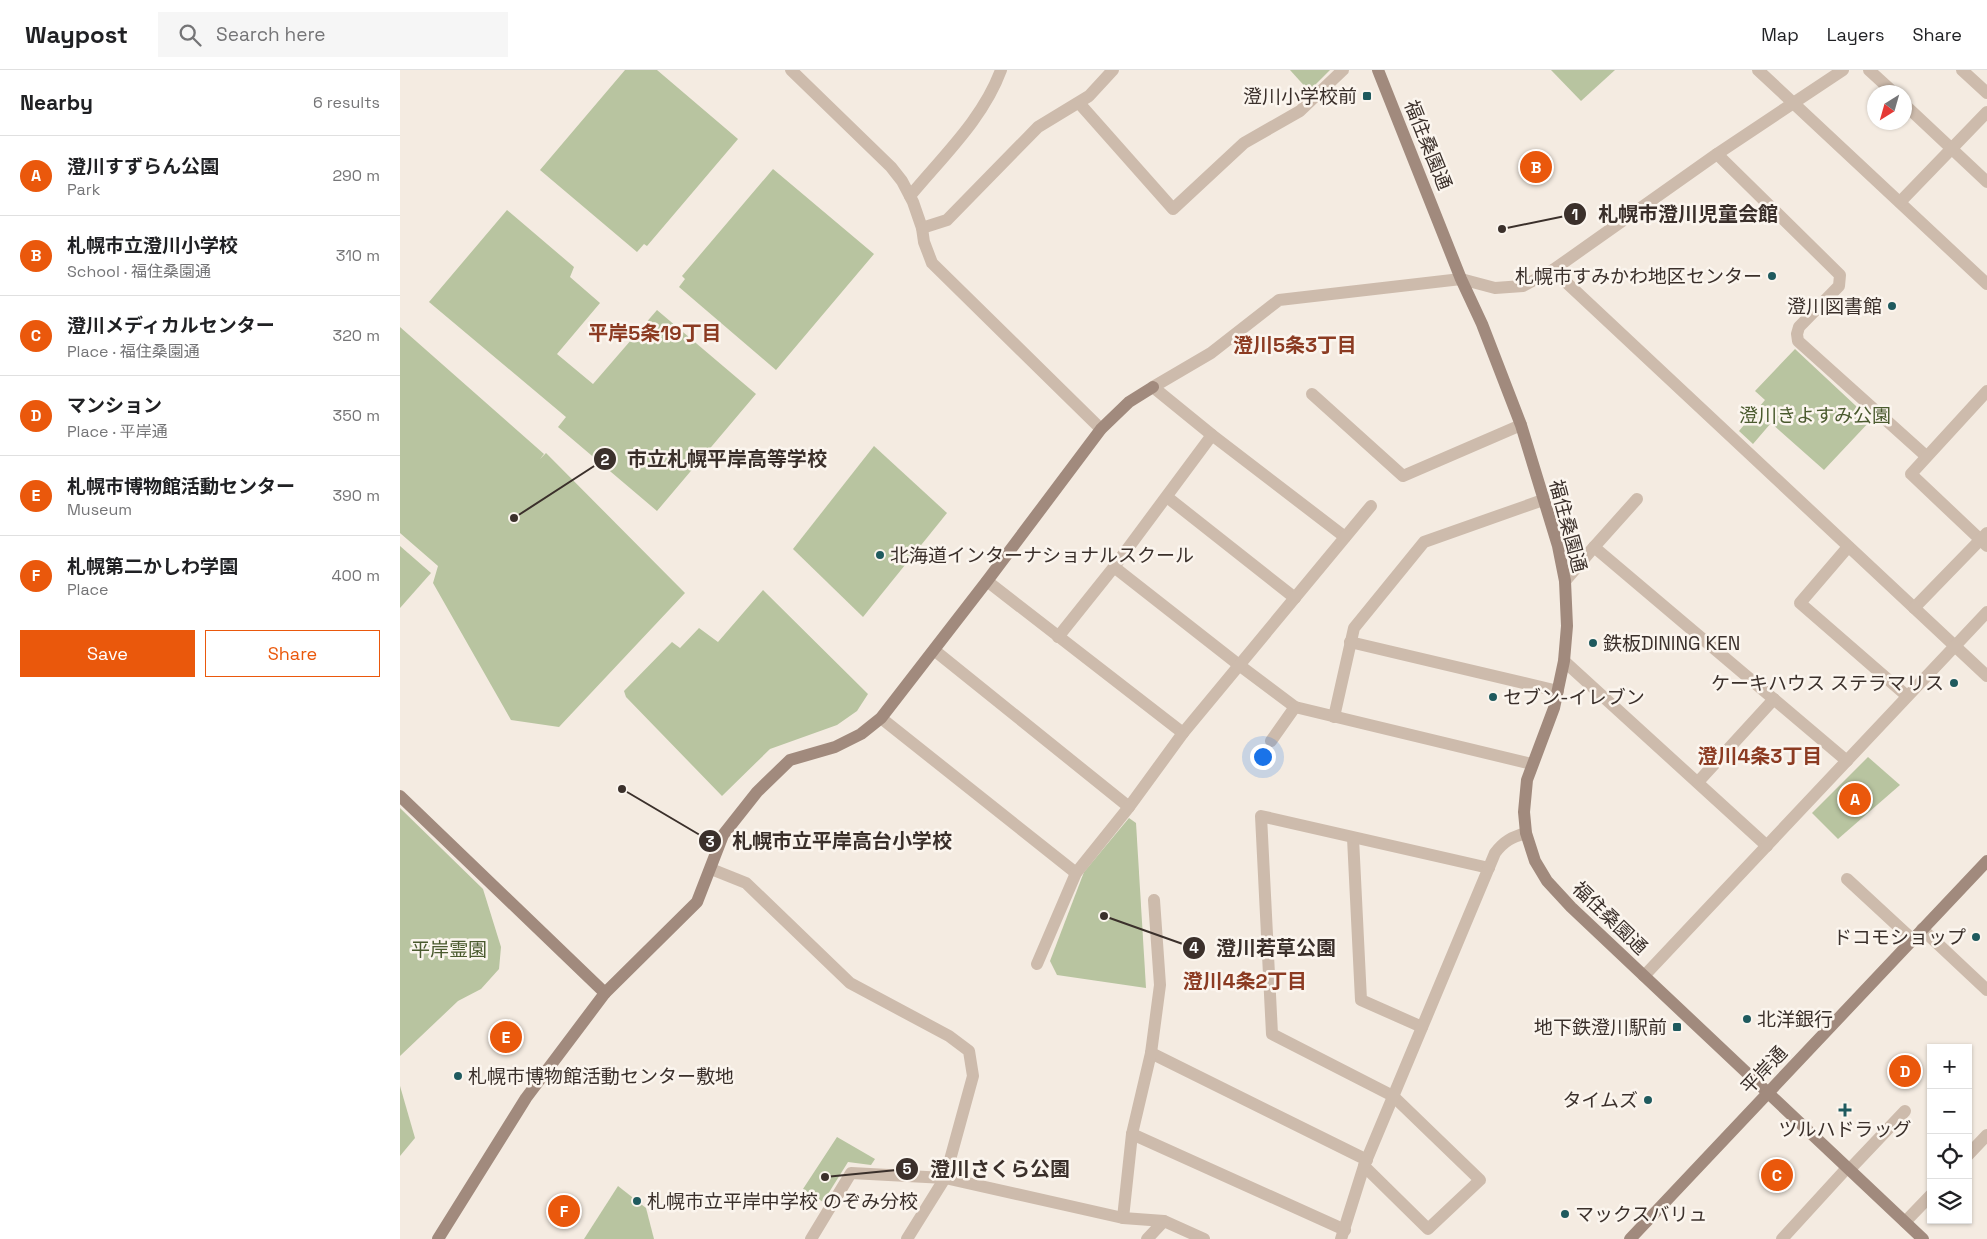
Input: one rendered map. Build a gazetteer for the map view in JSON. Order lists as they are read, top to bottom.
{
  "streets": {
    "street": ["福住桑園通", "平岸通"]
  },
  "crossings": [
    ["福住桑園通", "平岸通"]
  ],
  "districts": [
    "平岸5条19丁目",
    "澄川5条3丁目",
    "澄川4条3丁目",
    "澄川4条2丁目"
  ],
  "parks": ["澄川きよすみ公園", "平岸霊園"],
  "places": {
    "transit": ["澄川小学校前", "地下鉄澄川駅前"],
    "other": [
      "札幌市澄川児童会館",
      "札幌市すみかわ地区センター",
      "澄川図書館",
      "市立札幌平岸高等学校",
      "北海道インターナショナルスクール",
      "鉄板DINING KEN",
      "ケーキハウス ステラマリス",
      "セブン-イレブン",
      "札幌市立平岸高台小学校",
      "澄川若草公園",
      "ドコモショップ",
      "北洋銀行",
      "札幌市博物館活動センター敷地",
      "タイムズ",
      "澄川さくら公園",
      "札幌市立平岸中学校 のぞみ分校",
      "マックスバリュ"
    ],
    "health": ["ツルハドラッグ"]
  },
  "north": "bottom left",
  "page": {
    "header": "Waypost",
    "search": "Search here",
    "nav": ["Map", "Layers", "Share"],
    "heading": ["Nearby", "6 results"],
    "list": [
      {
        "mark": "A",
        "name": "澄川すずらん公園",
        "note": "Park",
        "value": "290 m"
      },
      {
        "mark": "B",
        "name": "札幌市立澄川小学校",
        "note": "School · 福住桑園通",
        "value": "310 m"
      },
      {
        "mark": "C",
        "name": "澄川メディカルセンター",
        "note": "Place · 福住桑園通",
        "value": "320 m"
      },
      {
        "mark": "D",
        "name": "マンション",
        "note": "Place · 平岸通",
        "value": "350 m"
      },
      {
        "mark": "E",
        "name": "札幌市博物館活動センター",
        "note": "Museum",
        "value": "390 m"
      },
      {
        "mark": "F",
        "name": "札幌第二かしわ学園",
        "note": "Place",
        "value": "400 m"
      }
    ],
    "pins": [
      "B",
      "A",
      "E",
      "D",
      "C",
      "F"
    ],
    "buttons": ["Save", "Share"],
    "map_buttons": ["+", "−"]
  }
}
